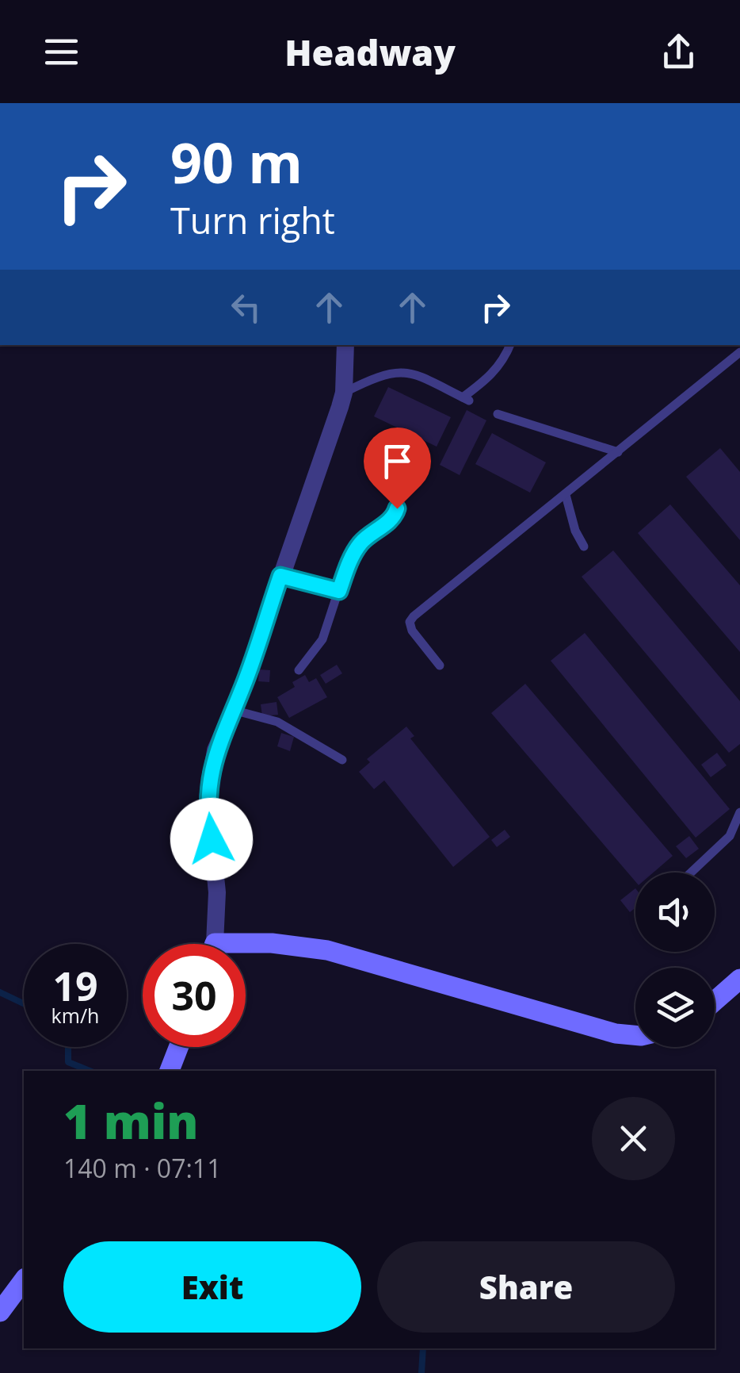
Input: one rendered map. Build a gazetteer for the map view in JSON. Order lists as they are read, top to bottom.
{
  "page": {
    "header": "Headway",
    "turn": ["90 m", "Turn right"],
    "speed": "19 km/h",
    "limit": "30",
    "heading": ["1 min", "140 m · 07:11"],
    "buttons": ["Exit", "Share"]
  }
}
